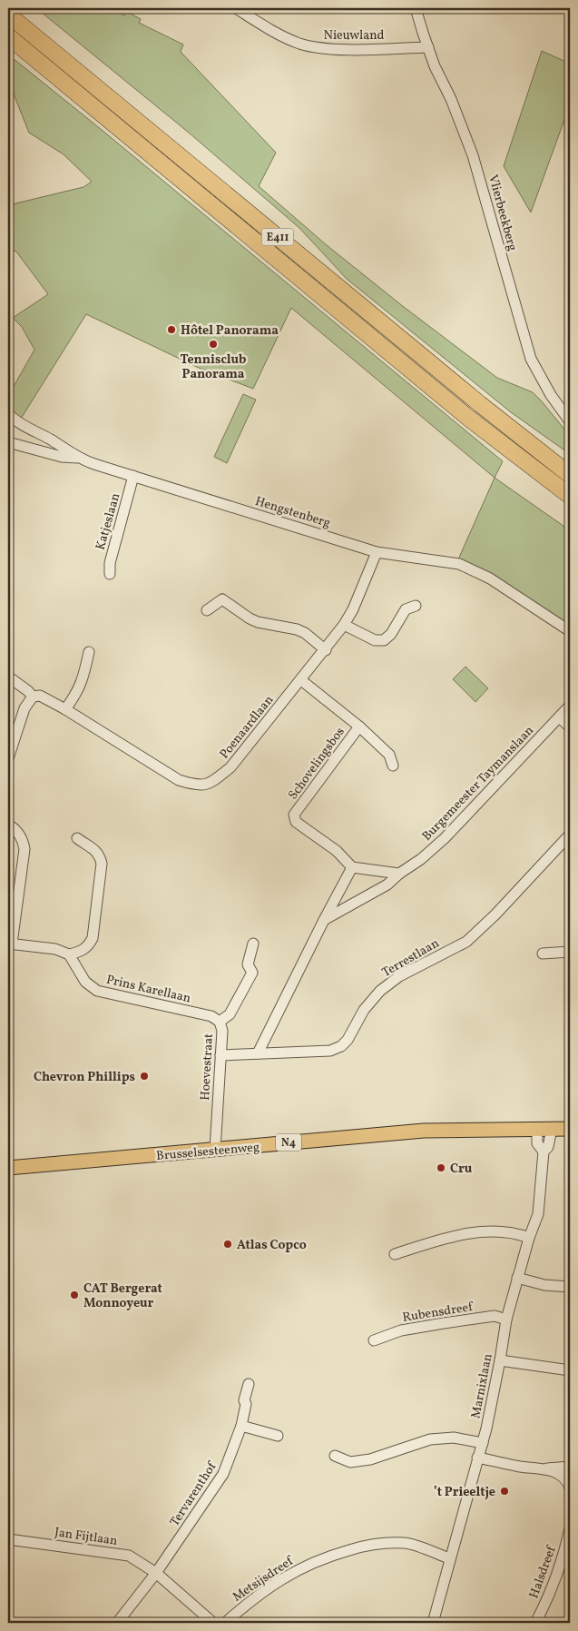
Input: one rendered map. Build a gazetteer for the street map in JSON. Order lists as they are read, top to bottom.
{
  "streets": {
    "highway": ["E411"],
    "main road": ["N4", "Brusselsesteenweg"],
    "street": [
      "Nieuwland",
      "Vlierbeekberg",
      "Hengstenberg",
      "Katjeslaan",
      "Poenaardlaan",
      "Schovelingsbos",
      "Burgemeester Taymanslaan",
      "Terrestlaan",
      "Prins Karellaan",
      "Hoevestraat",
      "Rubensdreef",
      "Marnixlaan",
      "Tervarenthof",
      "Jan Fijtlaan",
      "Halsdreef",
      "Metsijsdreef"
    ]
  },
  "crossings": [
    ["Nieuwland", "Vlierbeekberg"],
    ["Hengstenberg", "Katjeslaan"],
    ["Hengstenberg", "Poenaardlaan"],
    ["Poenaardlaan", "Schovelingsbos"],
    ["Terrestlaan", "Hoevestraat"],
    ["Prins Karellaan", "Hoevestraat"],
    ["Hoevestraat", "Brusselsesteenweg"],
    ["Brusselsesteenweg", "Marnixlaan"],
    ["Rubensdreef", "Marnixlaan"],
    ["Marnixlaan", "Metsijsdreef"],
    ["Tervarenthof", "Jan Fijtlaan"]
  ],
  "places": [
    "Hôtel Panorama",
    "Tennisclub Panorama",
    "Chevron Phillips",
    "Cru",
    "Atlas Copco",
    "CAT Bergerat Monnoyeur",
    "’t Prieeltje"
  ]
}
